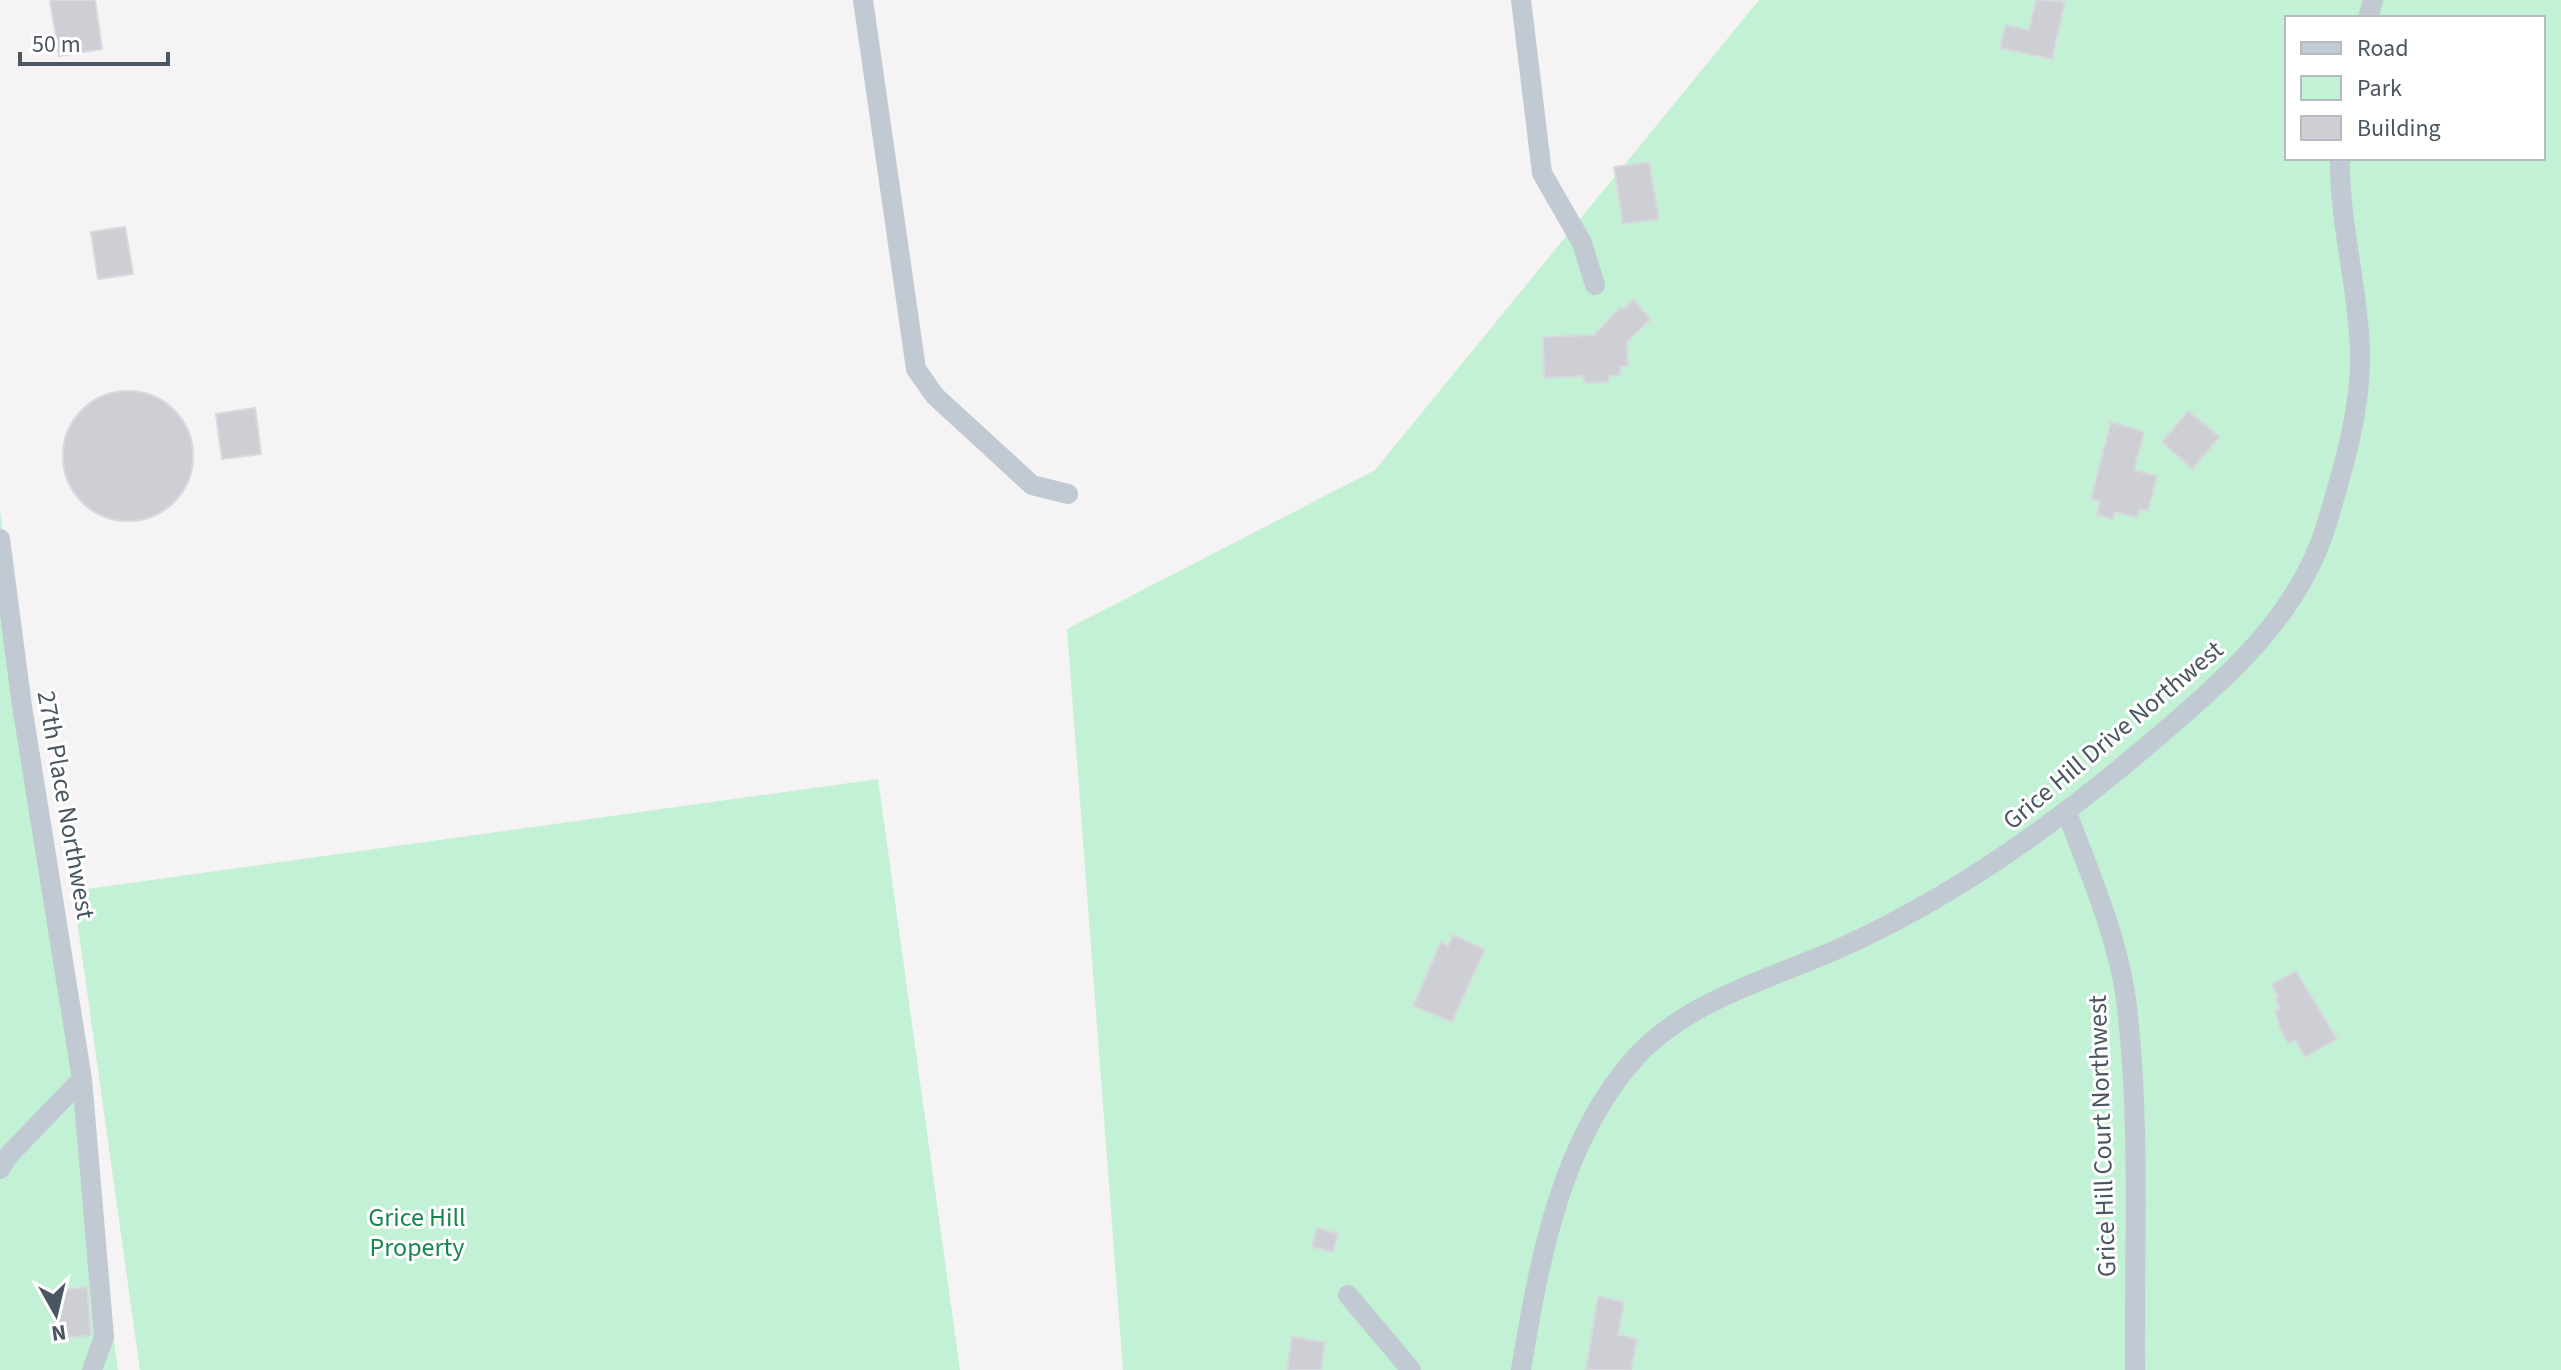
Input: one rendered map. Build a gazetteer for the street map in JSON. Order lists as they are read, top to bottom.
{
  "streets": {
    "street": ["Grice Hill Drive Northwest", "27th Place Northwest", "Grice Hill Court Northwest"]
  },
  "crossings": [
    ["Grice Hill Drive Northwest", "Grice Hill Court Northwest"]
  ],
  "parks": ["Grice Hill Property"],
  "legend": ["Road", "Park", "Building"],
  "scale_bar": "50 m",
  "north": "bottom"
}
